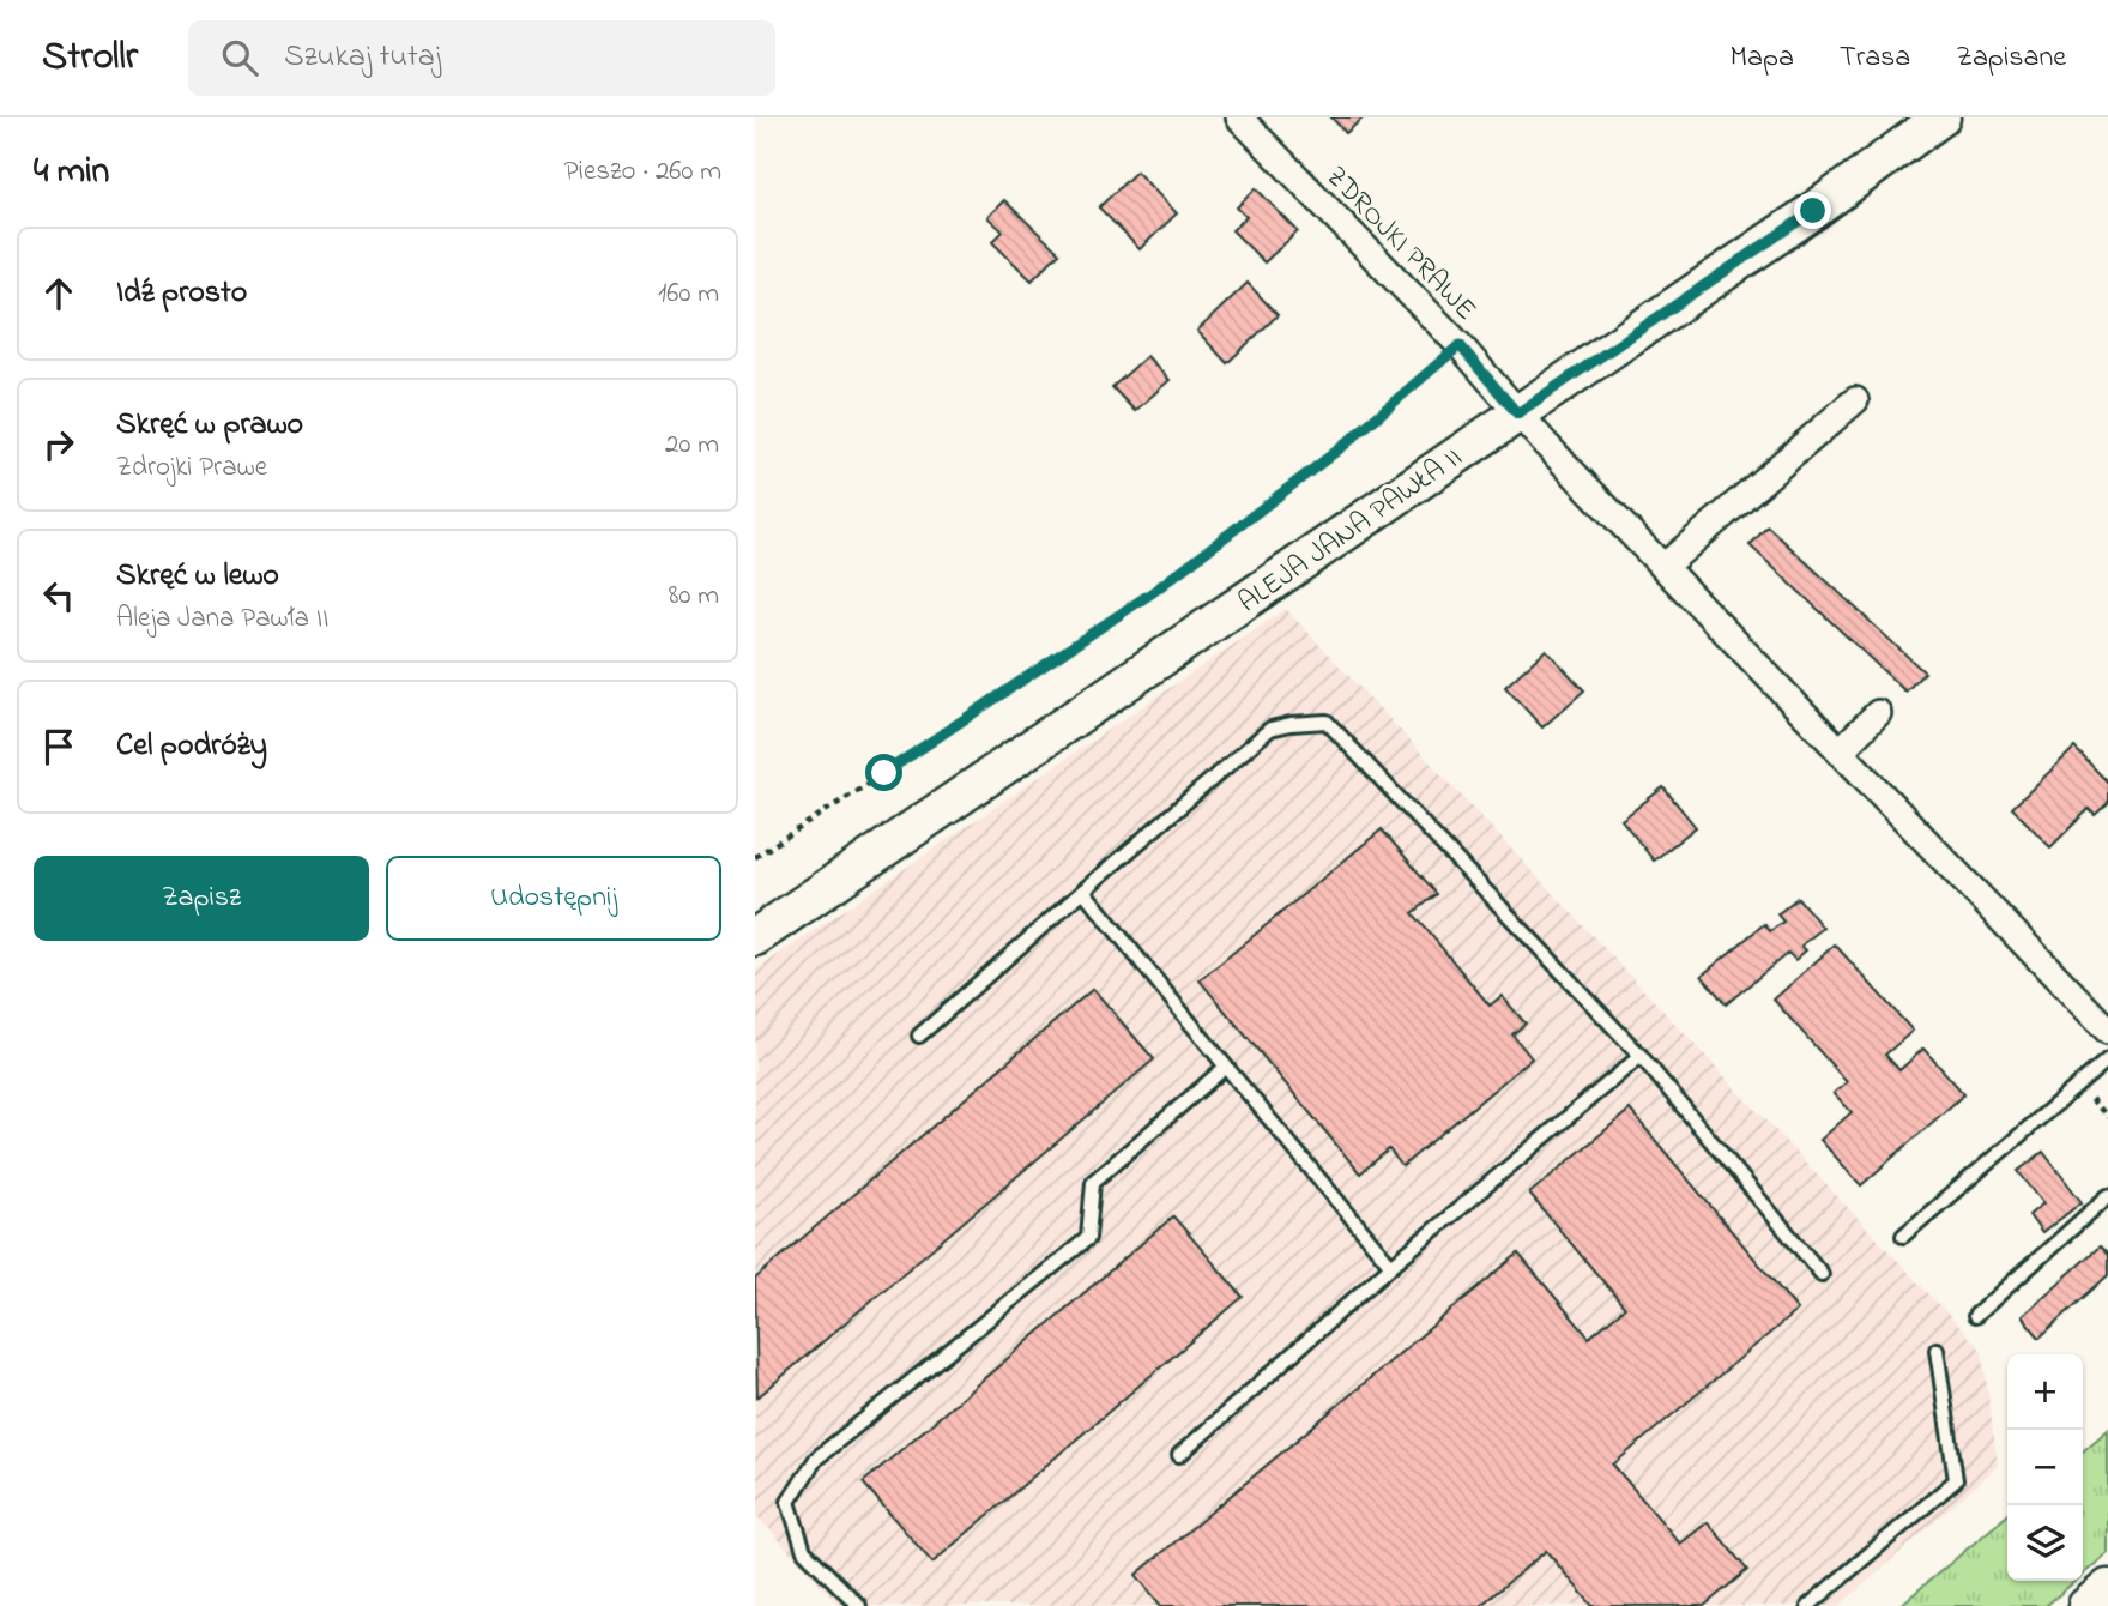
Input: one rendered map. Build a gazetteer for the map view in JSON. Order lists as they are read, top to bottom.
{
  "streets": {
    "main road": ["ALEJA JANA PAWŁA II"],
    "street": ["ZDROJKI PRAWE"]
  },
  "crossings": [
    ["ZDROJKI PRAWE", "ALEJA JANA PAWŁA II"]
  ],
  "page": {
    "header": "Strollr",
    "search": "Szukaj tutaj",
    "nav": ["Mapa", "Trasa", "Zapisane"],
    "heading": ["4 min", "Pieszo · 260 m"],
    "list": [
      ["Idź prosto", "160 m"],
      ["Skręć w prawo", "Zdrojki Prawe", "20 m"],
      ["Skręć w lewo", "Aleja Jana Pawła II", "80 m"],
      "Cel podróży"
    ],
    "buttons": ["Zapisz", "Udostępnij"],
    "map_buttons": ["+", "−"]
  }
}
